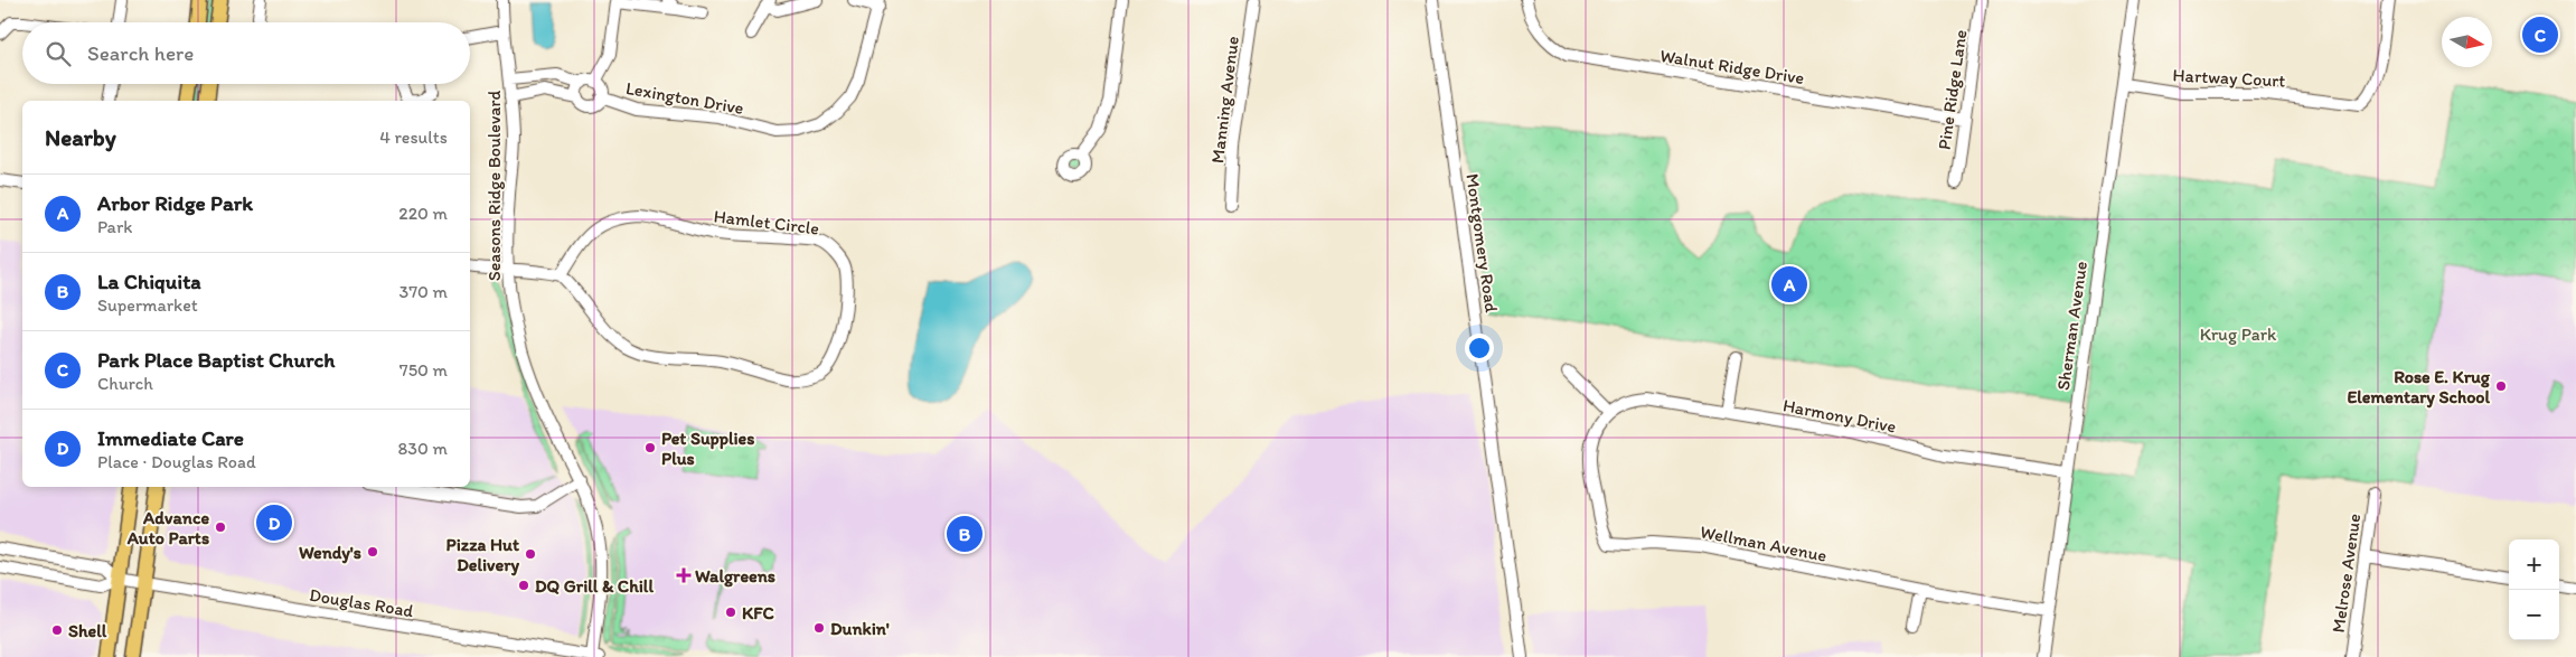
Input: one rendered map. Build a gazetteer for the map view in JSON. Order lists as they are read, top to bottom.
{
  "streets": {
    "street": [
      "Walnut Ridge Drive",
      "Hartway Court",
      "Pine Ridge Lane",
      "Lexington Drive",
      "Manning Avenue",
      "Seasons Ridge Boulevard",
      "Hamlet Circle",
      "Montgomery Road",
      "Sherman Avenue",
      "Harmony Drive",
      "Wellman Avenue",
      "Melrose Avenue",
      "Douglas Road"
    ]
  },
  "crossings": [
    ["Walnut Ridge Drive", "Pine Ridge Lane"],
    ["Hartway Court", "Sherman Avenue"],
    ["Lexington Drive", "Seasons Ridge Boulevard"],
    ["Seasons Ridge Boulevard", "Douglas Road"],
    ["Sherman Avenue", "Harmony Drive"],
    ["Sherman Avenue", "Wellman Avenue"],
    ["Harmony Drive", "Wellman Avenue"]
  ],
  "parks": ["Krug Park"],
  "places": {
    "other": [
      "Rose E. Krug Elementary School",
      "Pet Supplies Plus",
      "Advance Auto Parts",
      "Wendy's",
      "Pizza Hut Delivery",
      "DQ Grill & Chill",
      "KFC",
      "Dunkin'",
      "Shell"
    ],
    "health": ["Walgreens"]
  },
  "north": "right",
  "page": {
    "pins": [
      "C",
      "A",
      "D",
      "B"
    ],
    "search": "Search here",
    "heading": ["Nearby", "4 results"],
    "list": [
      {
        "mark": "A",
        "name": "Arbor Ridge Park",
        "note": "Park",
        "value": "220 m"
      },
      {
        "mark": "B",
        "name": "La Chiquita",
        "note": "Supermarket",
        "value": "370 m"
      },
      {
        "mark": "C",
        "name": "Park Place Baptist Church",
        "note": "Church",
        "value": "750 m"
      },
      {
        "mark": "D",
        "name": "Immediate Care",
        "note": "Place · Douglas Road",
        "value": "830 m"
      }
    ],
    "map_buttons": ["+", "−"]
  }
}
